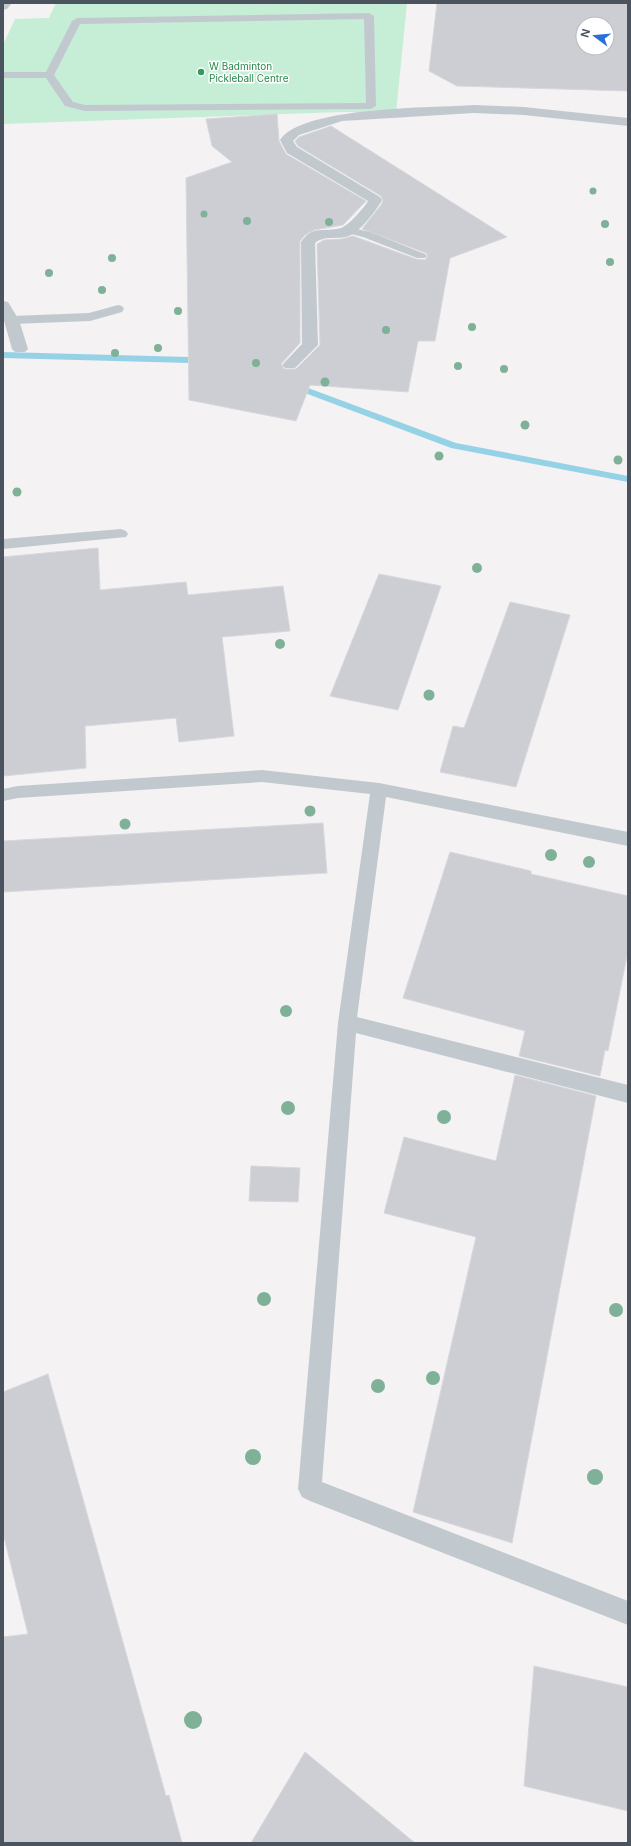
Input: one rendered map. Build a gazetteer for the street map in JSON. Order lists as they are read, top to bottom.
{
  "places": ["W Badminton Pickleball Centre"],
  "north": "left"
}
